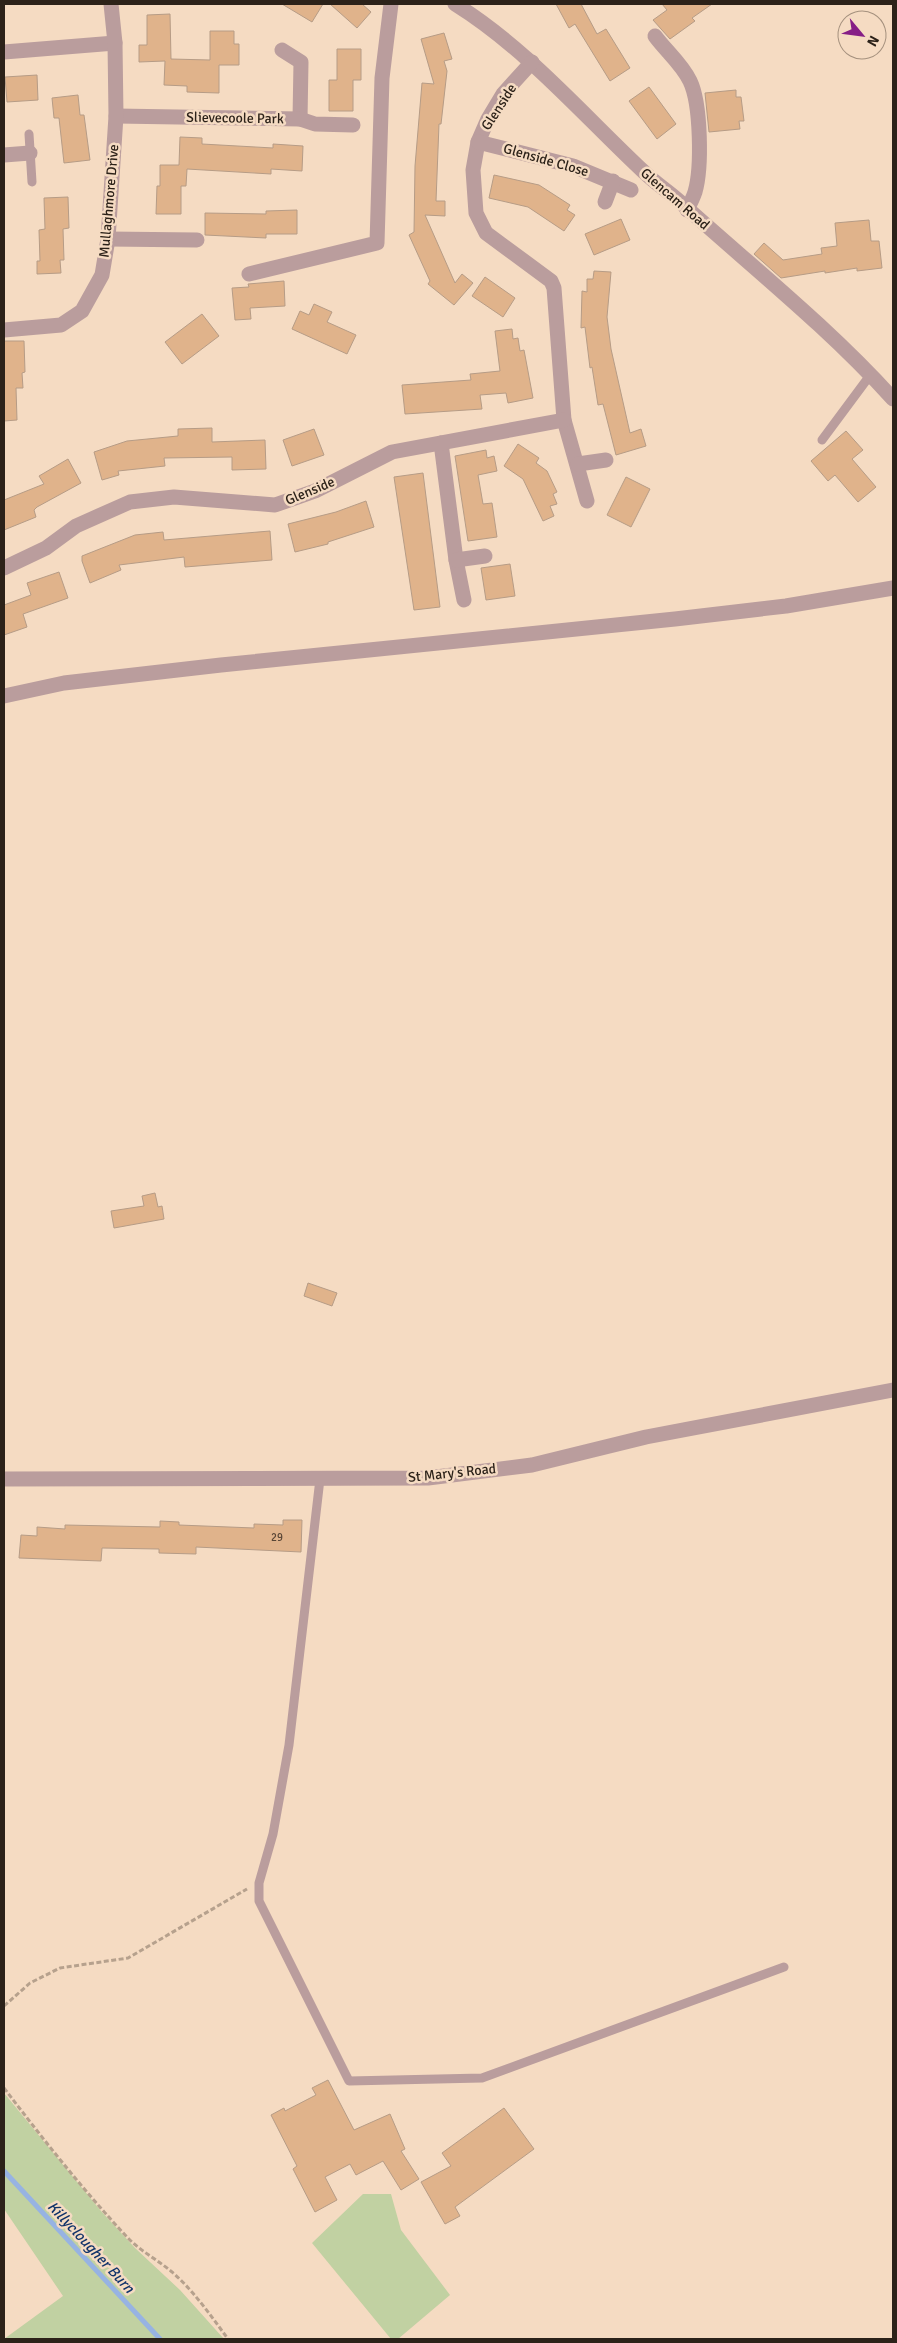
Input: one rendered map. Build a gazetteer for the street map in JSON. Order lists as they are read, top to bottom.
{
  "streets": {
    "street": [
      "Glenside",
      "Slievecoole Park",
      "Glenside Close",
      "Glencam Road",
      "Mullaghmore Drive",
      "St Mary's Road"
    ]
  },
  "crossings": [
    ["Glenside", "Glenside Close"],
    ["Glenside", "Glencam Road"],
    ["Slievecoole Park", "Mullaghmore Drive"]
  ],
  "water": ["Killyclougher Burn"],
  "house_numbers": ["29"],
  "north": "bottom right"
}
